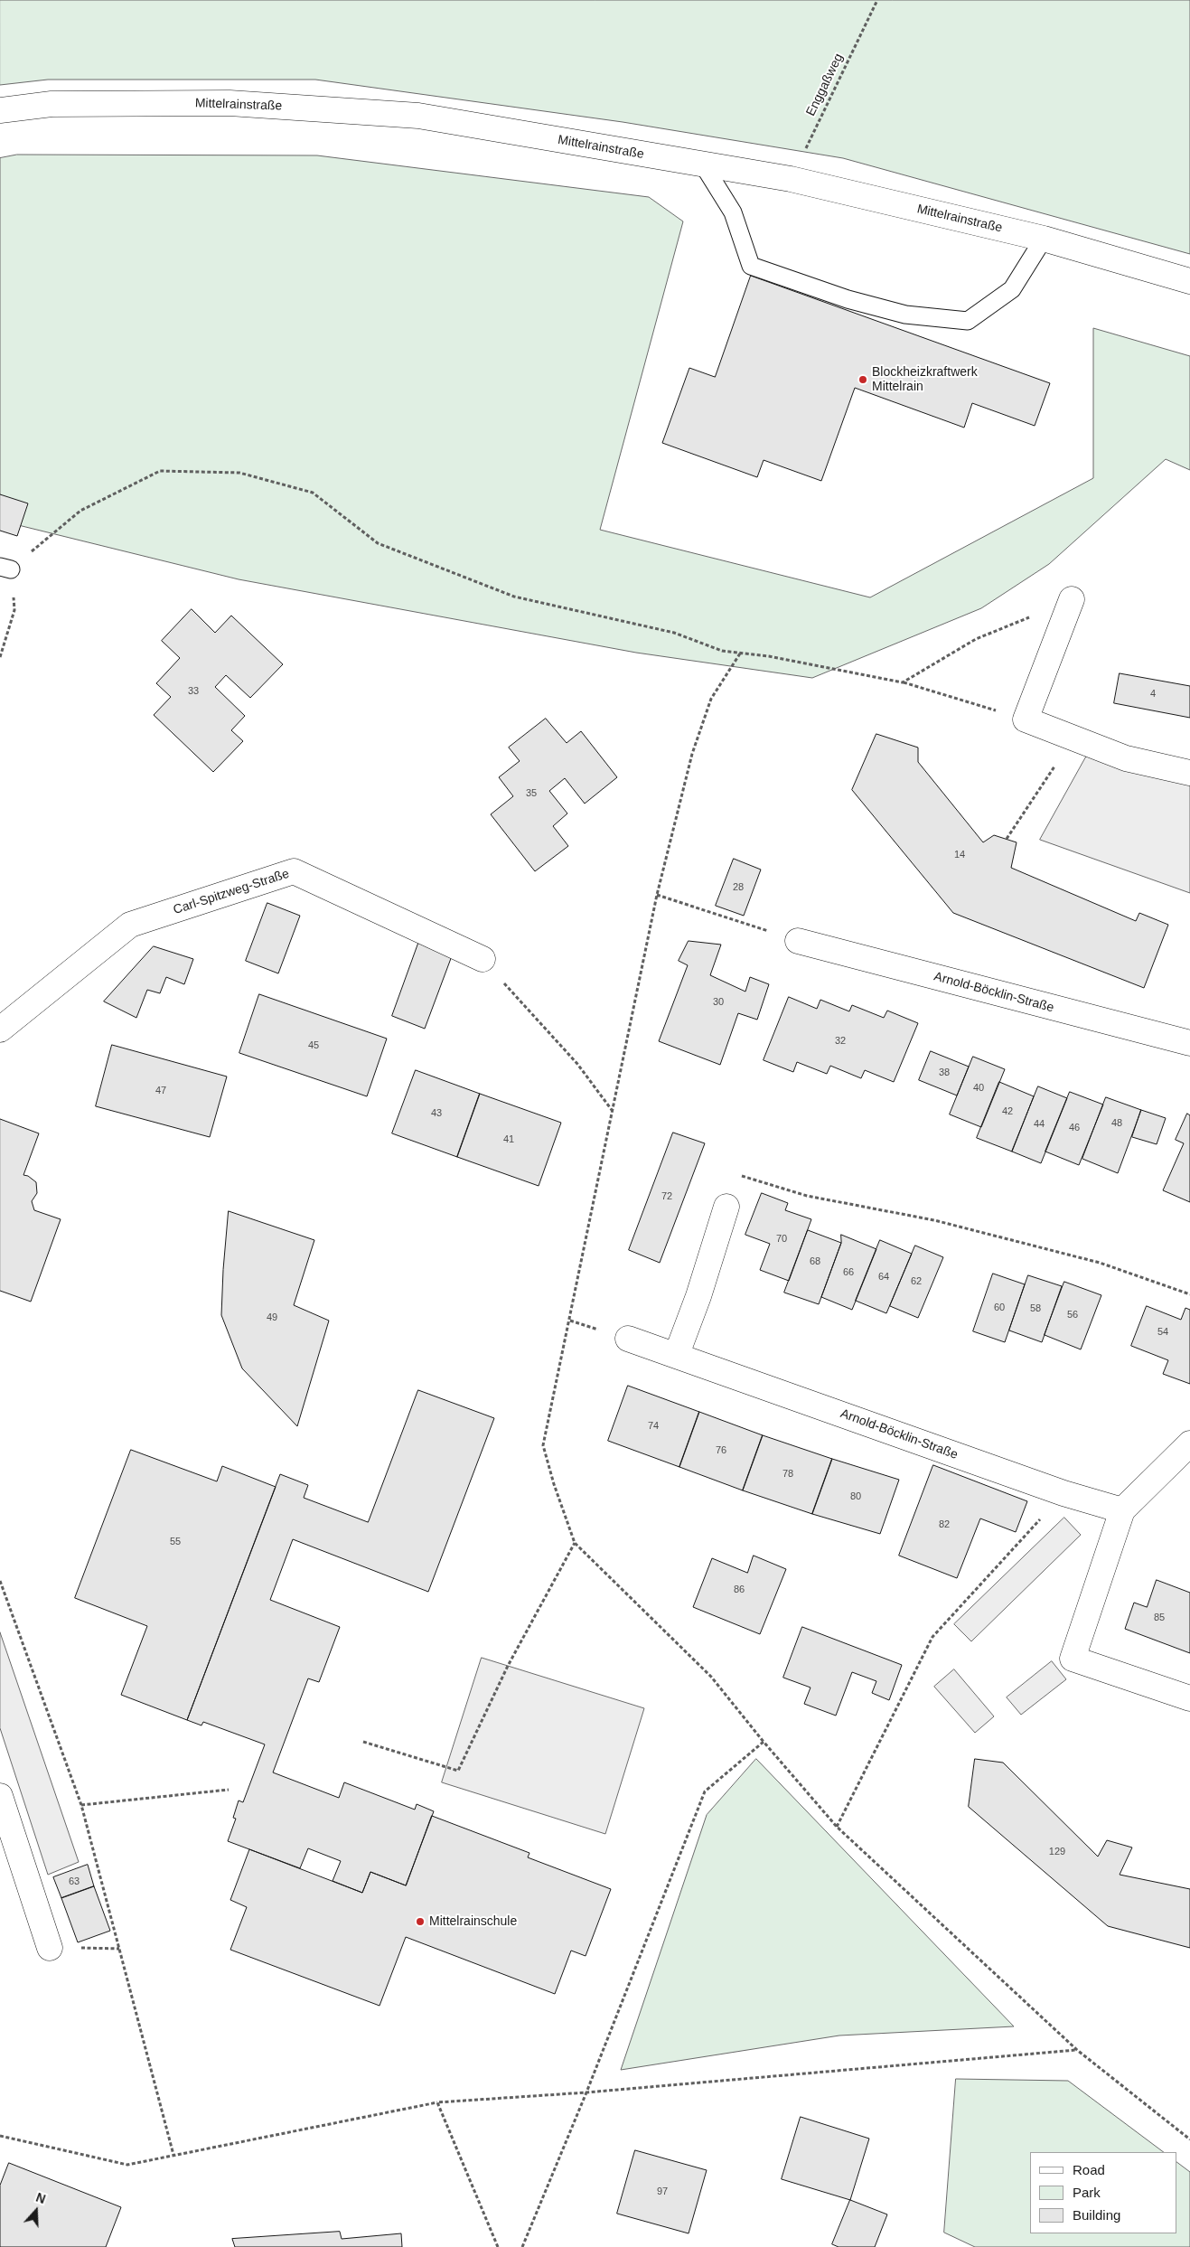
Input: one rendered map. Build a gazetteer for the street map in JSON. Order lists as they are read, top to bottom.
{
  "streets": {
    "street": ["Mittelrainstraße", "Carl-Spitzweg-Straße", "Arnold-Böcklin-Straße"],
    "path": ["Enggaßweg"]
  },
  "crossings": [
    ["Enggaßweg", "Mittelrainstraße"]
  ],
  "places": ["Blockheizkraftwerk Mittelrain", "Mittelrainschule"],
  "house_numbers": [
    "33",
    "4",
    "35",
    "14",
    "28",
    "30",
    "32",
    "45",
    "38",
    "40",
    "47",
    "42",
    "43",
    "48",
    "44",
    "46",
    "41",
    "72",
    "70",
    "68",
    "66",
    "64",
    "62",
    "60",
    "58",
    "56",
    "49",
    "54",
    "74",
    "76",
    "78",
    "80",
    "82",
    "55",
    "86",
    "85",
    "129",
    "63",
    "97"
  ],
  "legend": ["Road", "Park", "Building"],
  "north": "top"
}
